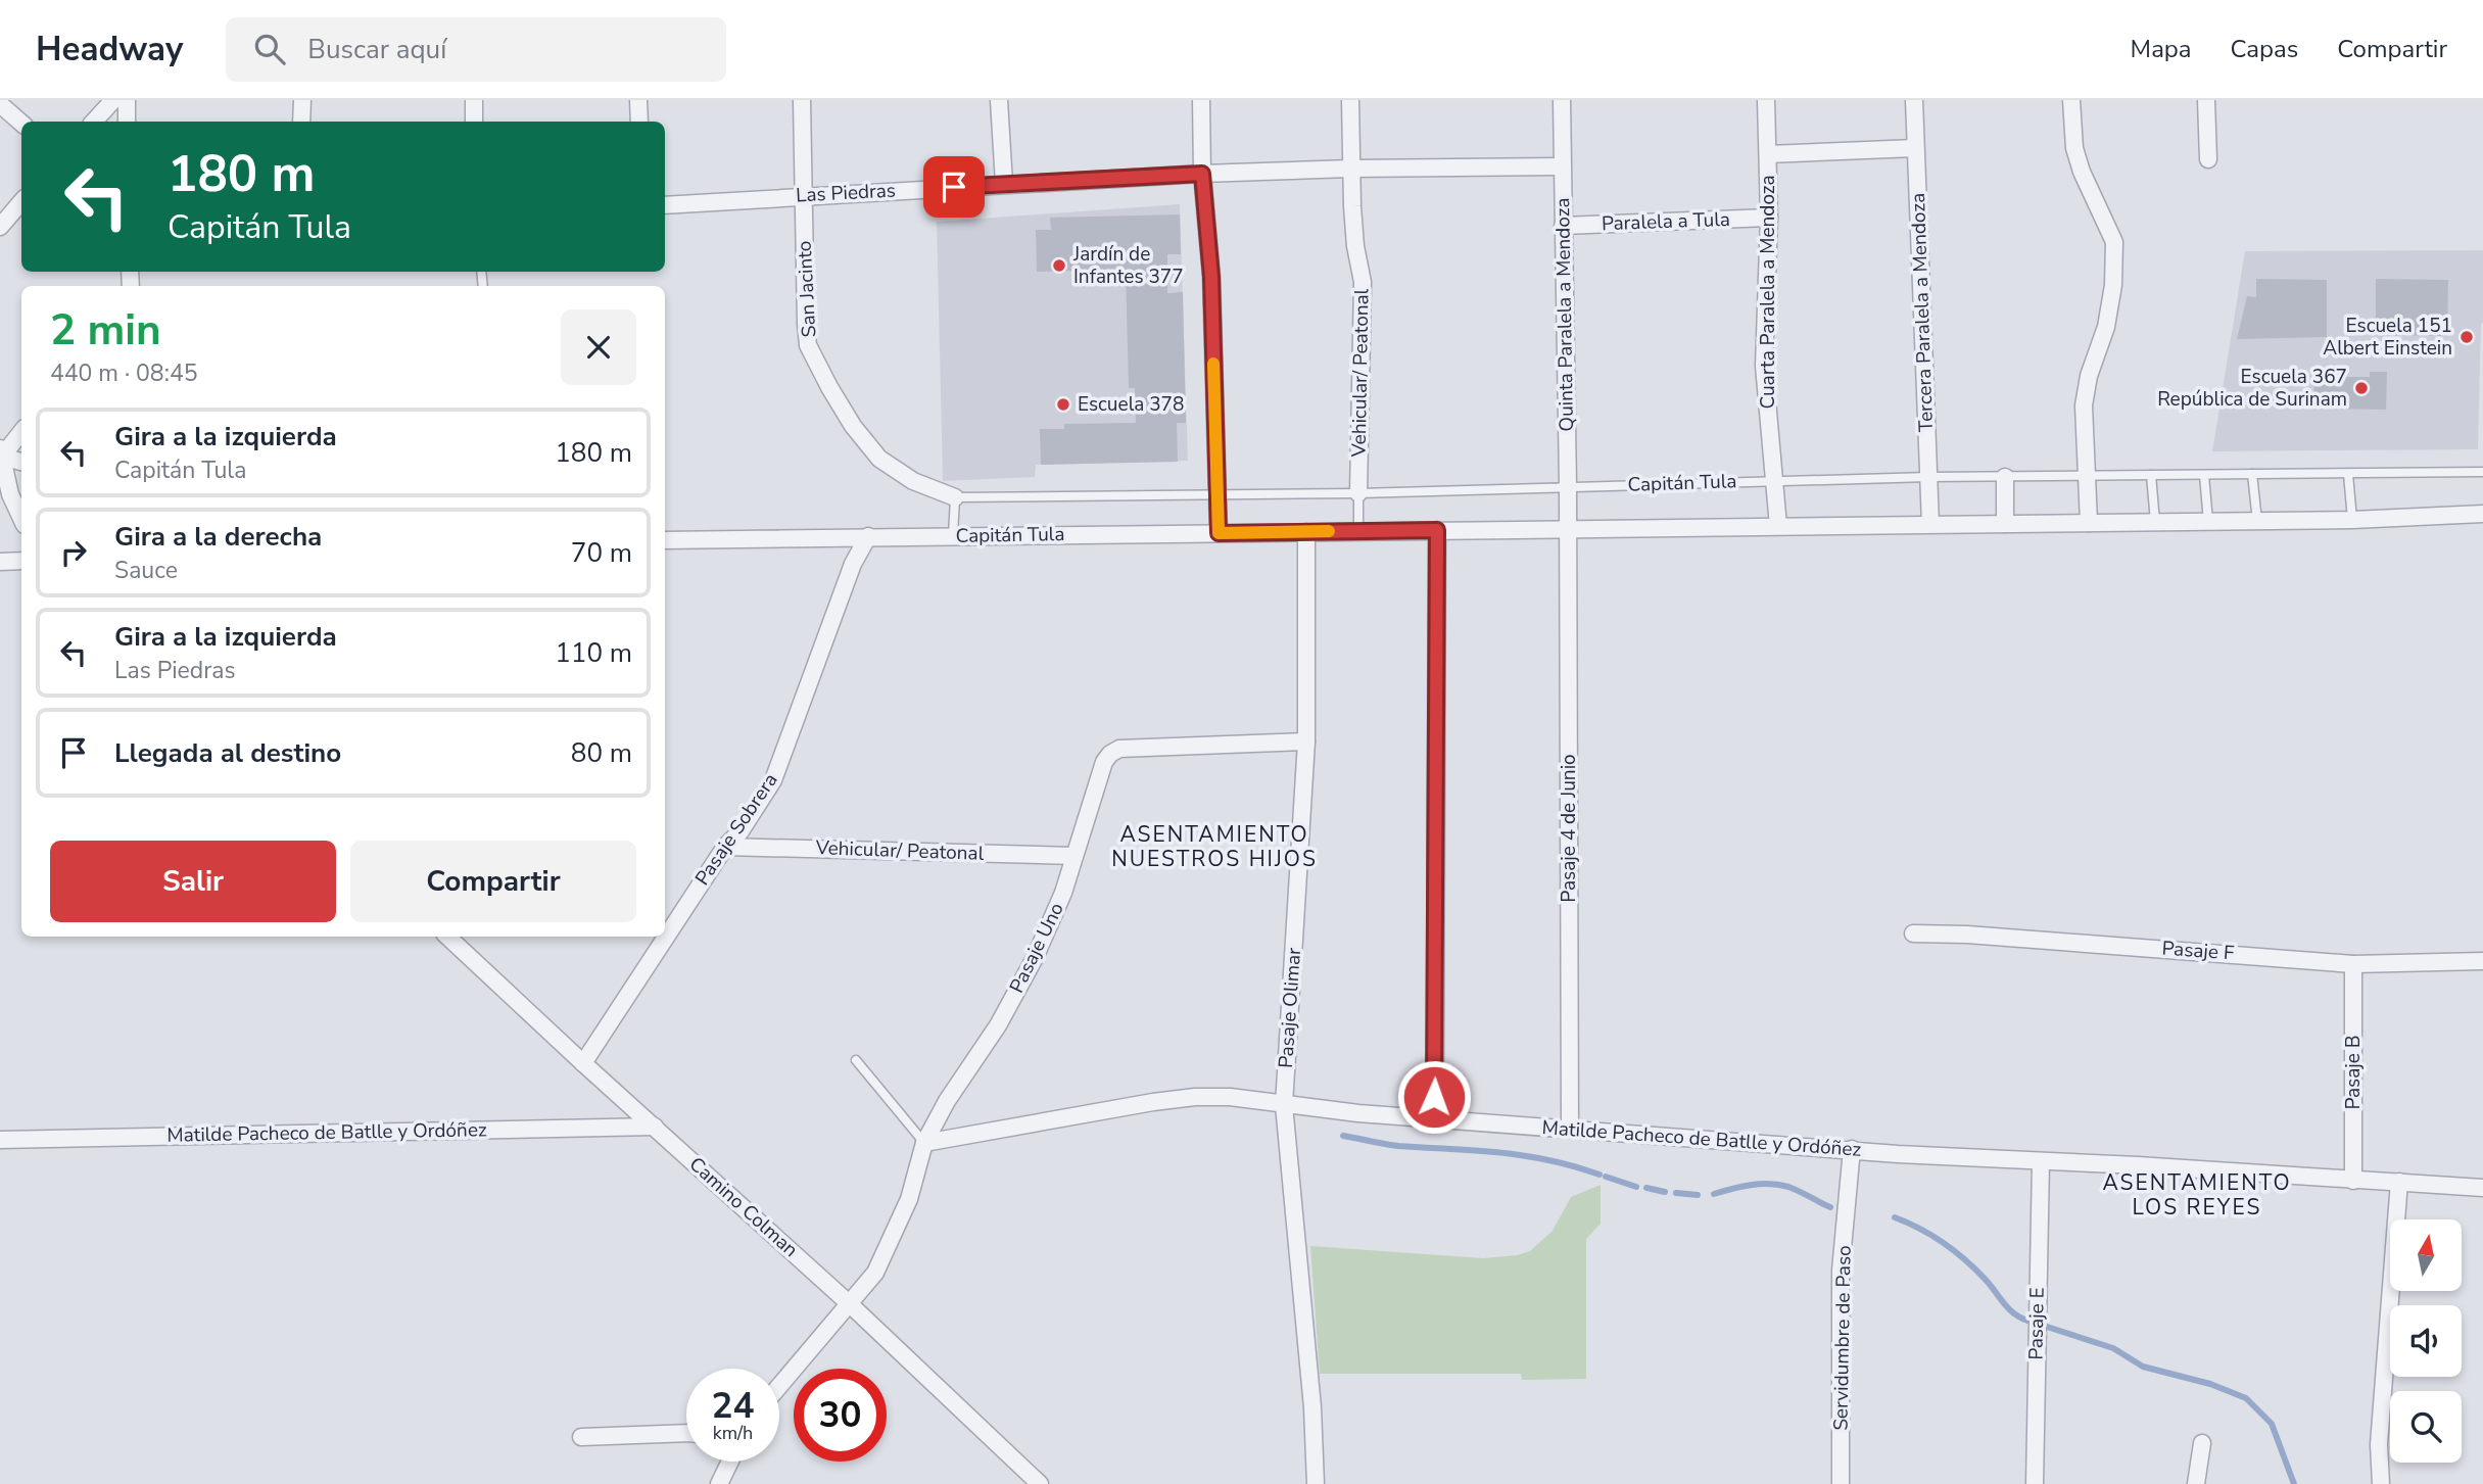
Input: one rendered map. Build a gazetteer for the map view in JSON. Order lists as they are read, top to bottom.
{
  "streets": {
    "street": [
      "Las Piedras",
      "Paralela a Tula",
      "San Jacinto",
      "Cuarta Paralela a Mendoza",
      "Tercera Paralela a Mendoza",
      "Quinta Paralela a Mendoza",
      "Vehicular/ Peatonal",
      "Capitán Tula",
      "Pasaje 4 de Junio",
      "Pasaje Sobrera",
      "Pasaje Uno",
      "Pasaje F",
      "Pasaje Olimar",
      "Pasaje B",
      "Matilde Pacheco de Batlle y Ordóñez",
      "Camino Colman",
      "Pasaje E",
      "Servidumbre de Paso"
    ]
  },
  "crossings": [
    ["Las Piedras", "San Jacinto"],
    ["Paralela a Tula", "Cuarta Paralela a Mendoza"],
    ["Paralela a Tula", "Quinta Paralela a Mendoza"],
    ["San Jacinto", "Capitán Tula"],
    ["Cuarta Paralela a Mendoza", "Capitán Tula"],
    ["Tercera Paralela a Mendoza", "Capitán Tula"],
    ["Quinta Paralela a Mendoza", "Capitán Tula"],
    ["Quinta Paralela a Mendoza", "Pasaje 4 de Junio"],
    ["Vehicular/ Peatonal", "Capitán Tula"],
    ["Vehicular/ Peatonal", "Pasaje Sobrera"],
    ["Vehicular/ Peatonal", "Pasaje Uno"],
    ["Capitán Tula", "Pasaje 4 de Junio"],
    ["Capitán Tula", "Pasaje Sobrera"],
    ["Capitán Tula", "Pasaje Olimar"],
    ["Pasaje 4 de Junio", "Matilde Pacheco de Batlle y Ordóñez"],
    ["Pasaje Sobrera", "Camino Colman"],
    ["Pasaje Uno", "Pasaje Olimar"],
    ["Pasaje Uno", "Matilde Pacheco de Batlle y Ordóñez"],
    ["Pasaje Uno", "Camino Colman"],
    ["Pasaje F", "Pasaje B"],
    ["Pasaje Olimar", "Matilde Pacheco de Batlle y Ordóñez"],
    ["Pasaje B", "Matilde Pacheco de Batlle y Ordóñez"],
    ["Matilde Pacheco de Batlle y Ordóñez", "Camino Colman"],
    ["Matilde Pacheco de Batlle y Ordóñez", "Pasaje E"],
    ["Matilde Pacheco de Batlle y Ordóñez", "Servidumbre de Paso"]
  ],
  "districts": ["ASENTAMIENTO NUESTROS HIJOS", "ASENTAMIENTO LOS REYES"],
  "places": [
    "Jardín de Infantes 377",
    "Escuela 151 Albert Einstein",
    "Escuela 367 República de Surinam",
    "Escuela 378"
  ],
  "north": "top",
  "page": {
    "header": "Headway",
    "search": "Buscar aquí",
    "nav": ["Mapa", "Capas", "Compartir"],
    "turn": ["180 m", "Capitán Tula"],
    "heading": ["2 min", "440 m · 08:45"],
    "list": [
      {
        "name": "Gira a la izquierda",
        "note": "Capitán Tula",
        "value": "180 m"
      },
      {
        "name": "Gira a la derecha",
        "note": "Sauce",
        "value": "70 m"
      },
      {
        "name": "Gira a la izquierda",
        "note": "Las Piedras",
        "value": "110 m"
      },
      {
        "name": "Llegada al destino",
        "value": "80 m"
      }
    ],
    "buttons": ["Salir", "Compartir"],
    "speed": "24 km/h",
    "limit": "30"
  }
}
